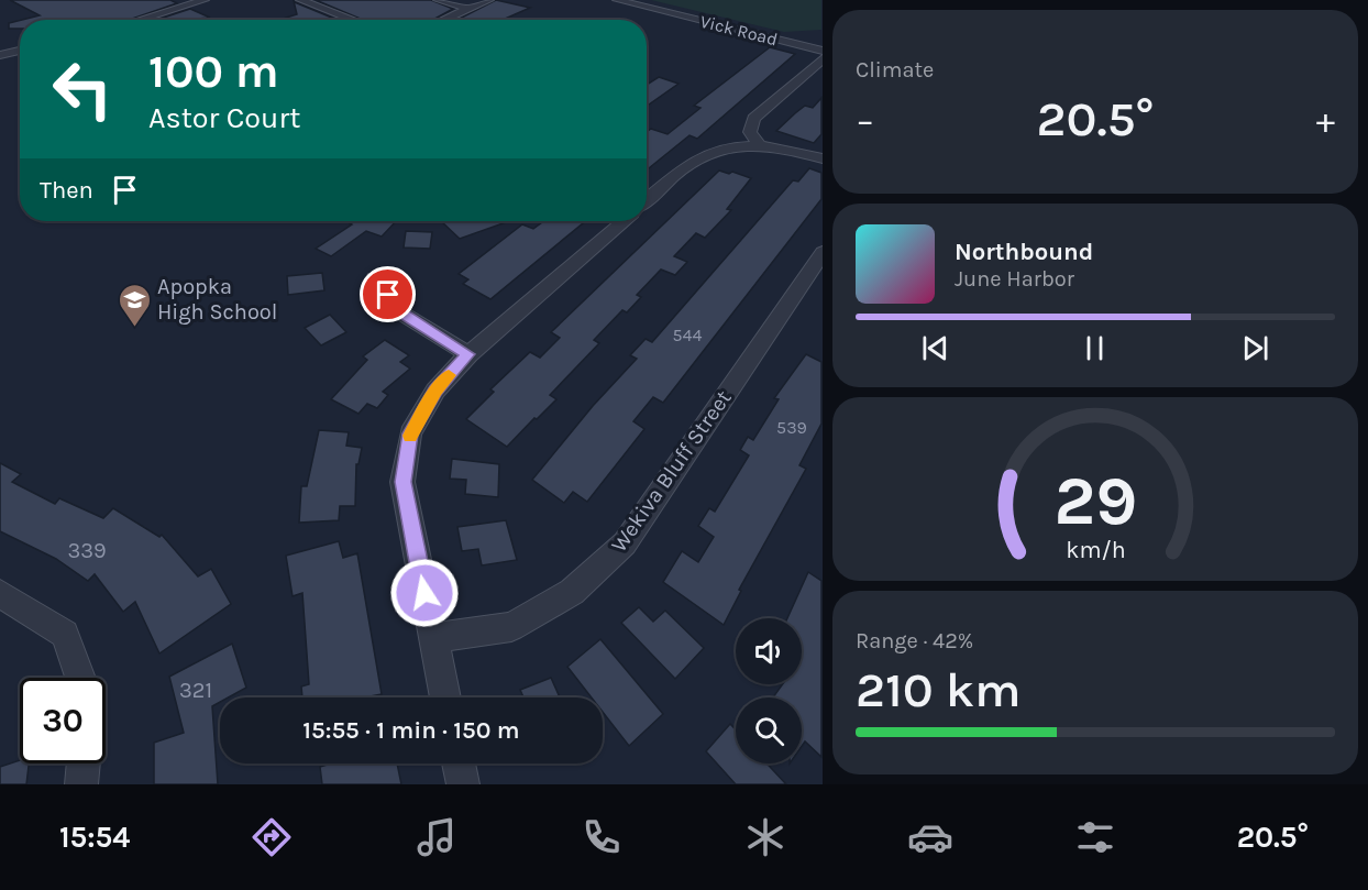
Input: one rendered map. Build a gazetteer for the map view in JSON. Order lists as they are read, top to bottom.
{
  "streets": {
    "street": ["Vick Road", "Wekiva Bluff Street"]
  },
  "places": {
    "school or university": ["Apopka High School"]
  },
  "house_numbers": [
    "544",
    "539",
    "339",
    "321"
  ],
  "page": {
    "tile": [
      "Climate",
      ["Range · 42%", "210 km"]
    ],
    "turn": ["100 m", "Astor Court"],
    "heat": ["−", "20.5°", "+"],
    "then": "Then",
    "song": ["Northbound", "June Harbor"],
    "limit": "30",
    "trip": "15:55 · 1 min · 150 m",
    "tabs": ["15:54", "20.5°"],
    "gauge": ["29", "km/h"]
  }
}
